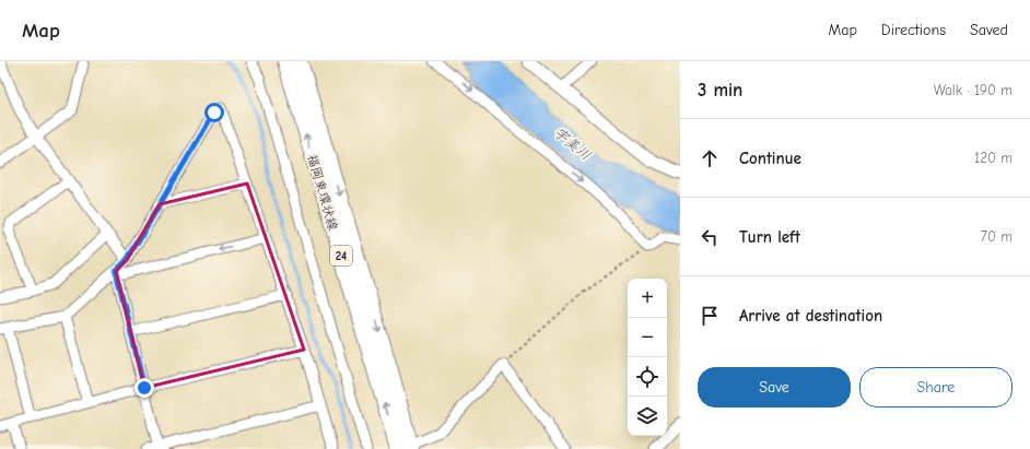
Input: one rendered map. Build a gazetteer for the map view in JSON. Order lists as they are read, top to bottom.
{
  "streets": {
    "main road": ["福岡東環状線", "24"]
  },
  "water": ["宇美川"],
  "page": {
    "header": "Map",
    "nav": ["Map", "Directions", "Saved"],
    "heading": ["3 min", "Walk · 190 m"],
    "list": [
      ["Continue", "120 m"],
      ["Turn left", "70 m"],
      "Arrive at destination"
    ],
    "map_buttons": ["+", "−"],
    "buttons": ["Save", "Share"]
  }
}
